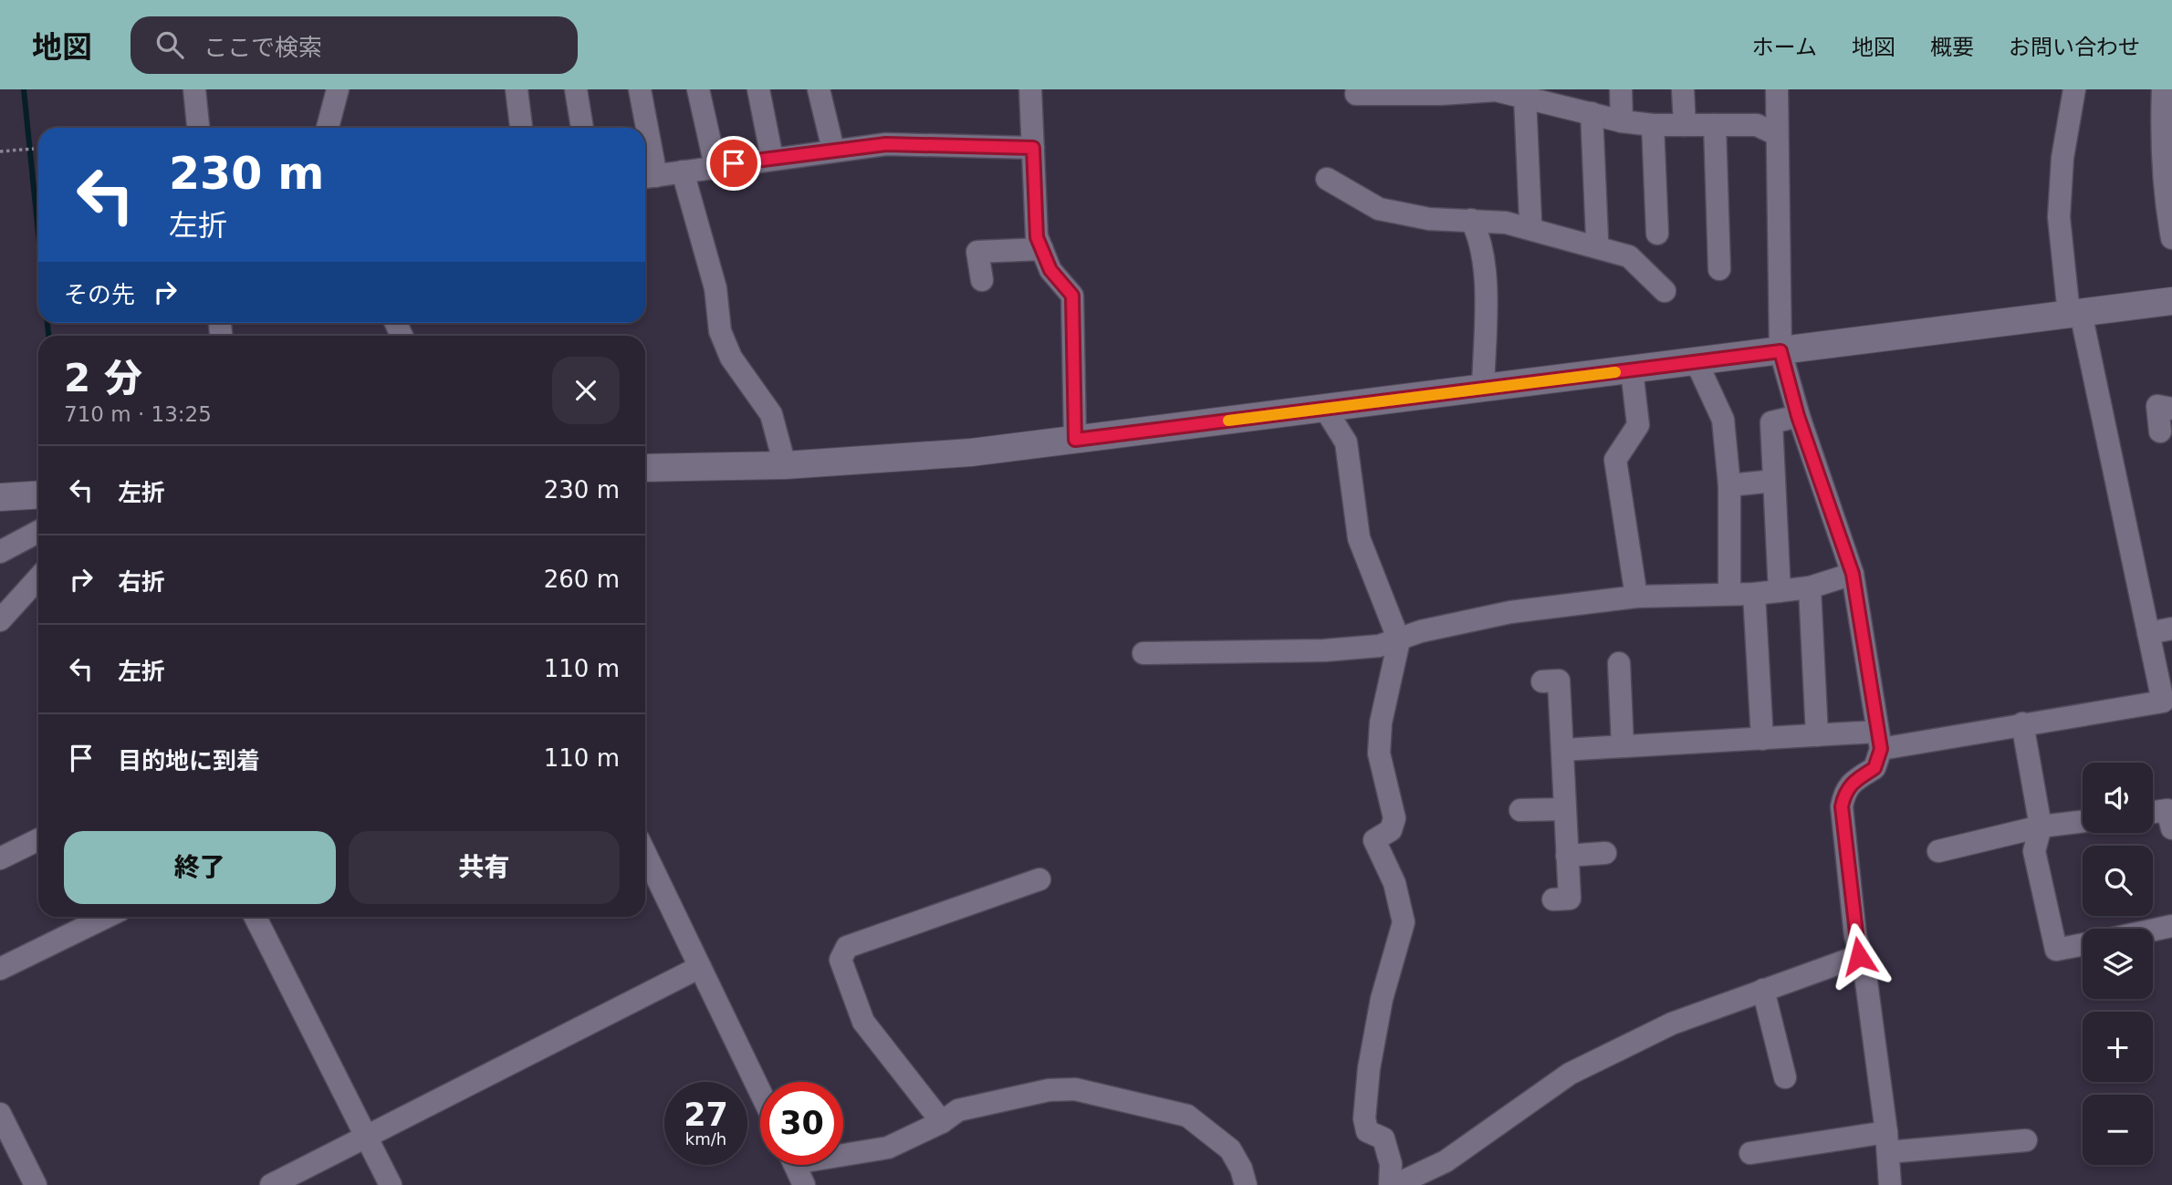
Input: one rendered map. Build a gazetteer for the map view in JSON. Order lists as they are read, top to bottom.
{
  "page": {
    "header": "地図",
    "search": "ここで検索",
    "nav": [
      "ホーム",
      "地図",
      "概要",
      "お問い合わせ"
    ],
    "turn": ["230 m", "左折"],
    "then": "その先",
    "heading": ["2 分", "710 m · 13:25"],
    "list": [
      {
        "name": "左折",
        "value": "230 m"
      },
      {
        "name": "右折",
        "value": "260 m"
      },
      {
        "name": "左折",
        "value": "110 m"
      },
      {
        "name": "目的地に到着",
        "value": "110 m"
      }
    ],
    "map_buttons": ["+", "−"],
    "buttons": ["終了", "共有"],
    "speed": "27 km/h",
    "limit": "30"
  }
}
